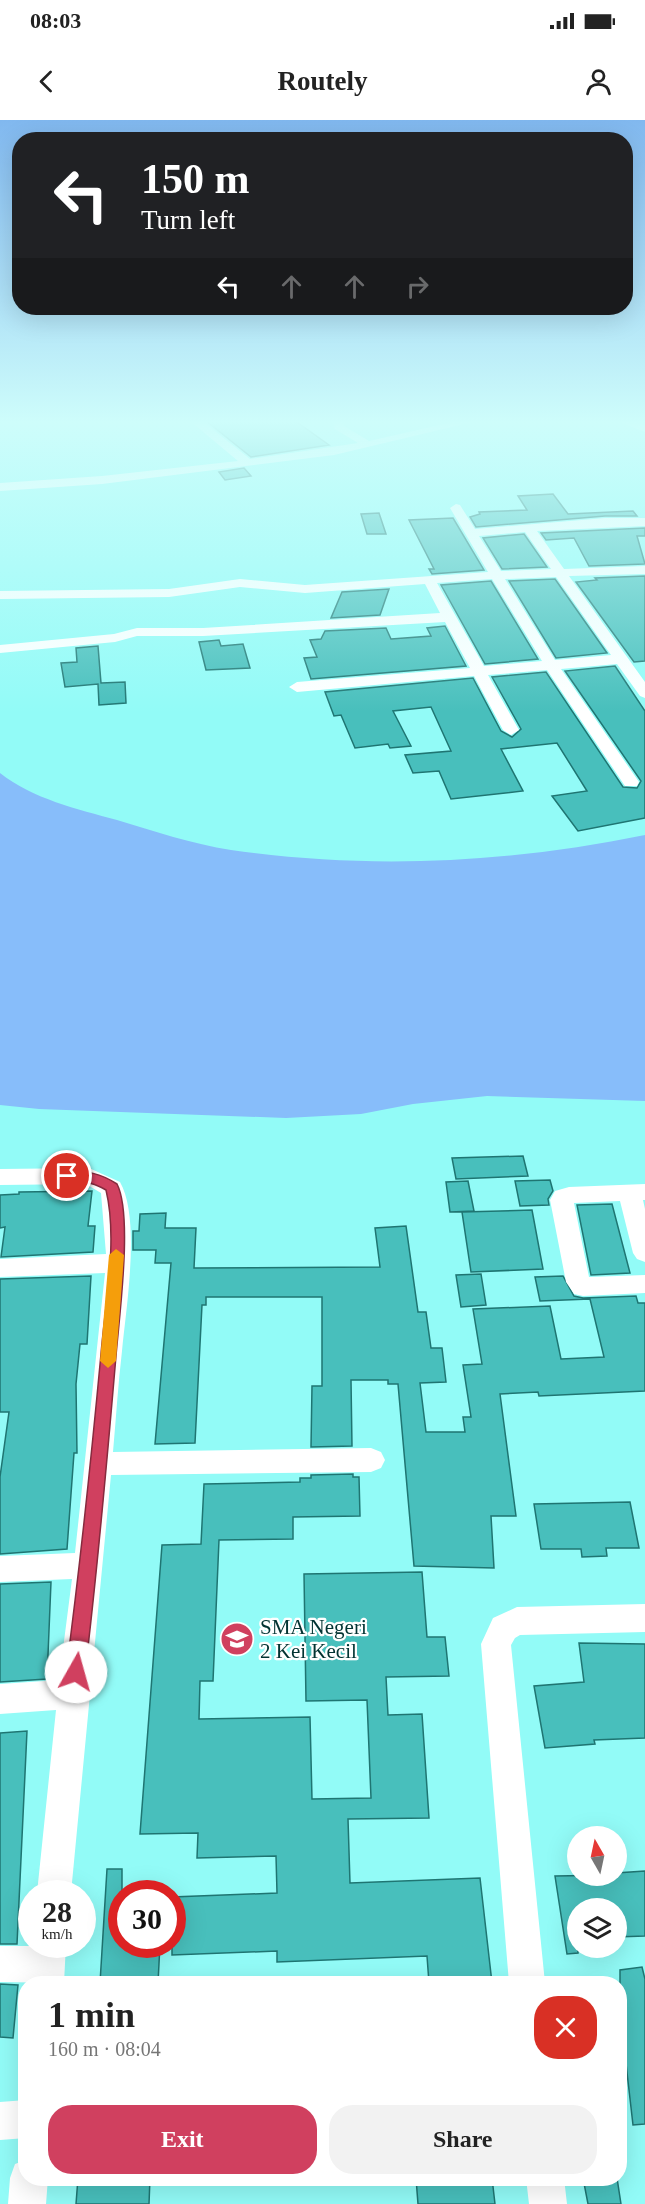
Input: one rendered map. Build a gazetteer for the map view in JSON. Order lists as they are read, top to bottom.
{
  "places": {
    "school or university": ["SMA Negeri 2 Kei Kecil"]
  },
  "north": "top",
  "page": {
    "status": "08:03",
    "header": "Routely",
    "turn": ["150 m", "Turn left"],
    "speed": "28 km/h",
    "limit": "30",
    "heading": ["1 min", "160 m · 08:04"],
    "buttons": ["Exit", "Share"]
  }
}
